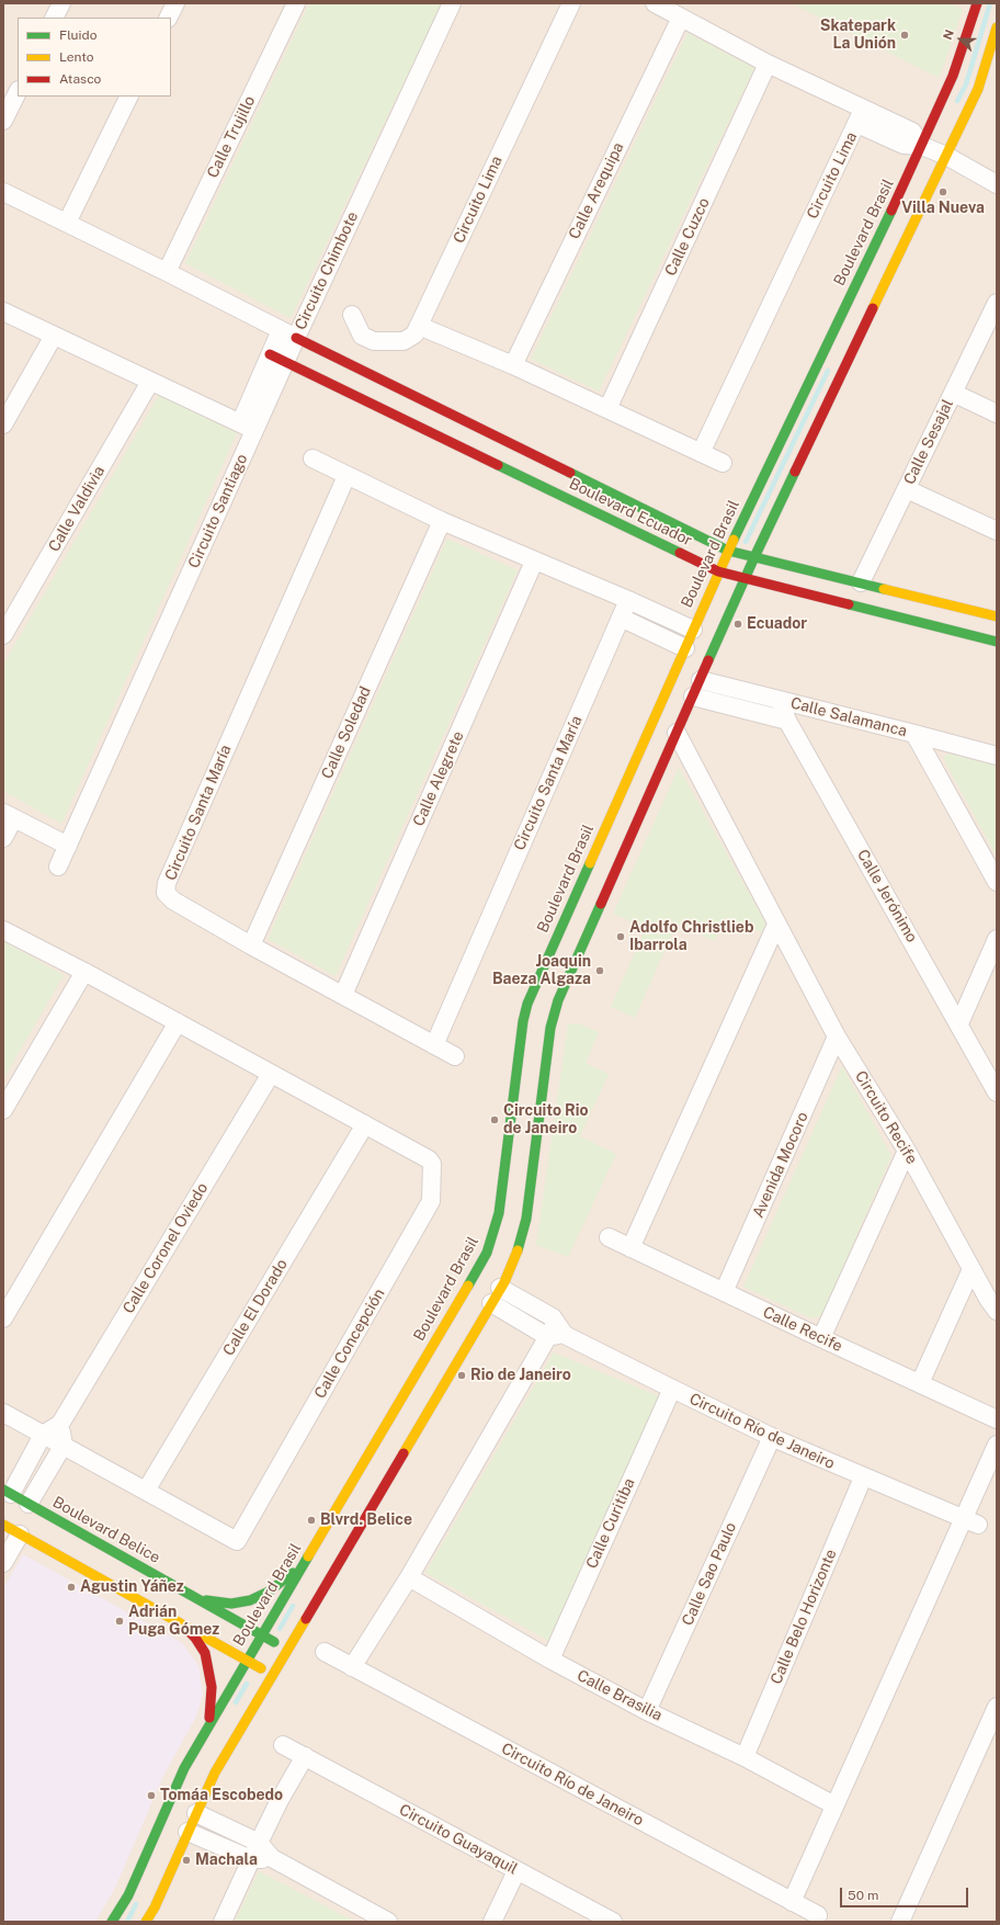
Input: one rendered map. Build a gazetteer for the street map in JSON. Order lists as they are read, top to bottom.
{
  "streets": {
    "main road": ["Boulevard Brasil", "Boulevard Ecuador", "Boulevard Belice"],
    "street": [
      "Calle Trujillo",
      "Circuito Lima",
      "Calle Arequipa",
      "Calle Cuzco",
      "Circuito Chimbote",
      "Calle Sesajal",
      "Calle Valdivia",
      "Circuito Santiago",
      "Calle Salamanca",
      "Calle Soledad",
      "Calle Alegrete",
      "Circuito Santa María",
      "Calle Jerónimo",
      "Circuito Recife",
      "Avenida Mocoro",
      "Calle Coronel Oviedo",
      "Calle El Dorado",
      "Calle Recife",
      "Calle Concepción",
      "Circuito Río de Janeiro",
      "Calle Curitiba",
      "Calle Sao Paulo",
      "Calle Belo Horizonte",
      "Calle Brasilia",
      "Circuito Guayaquil"
    ]
  },
  "crossings": [
    ["Calle Trujillo", "Circuito Chimbote"],
    ["Boulevard Brasil", "Boulevard Ecuador"],
    ["Boulevard Brasil", "Boulevard Belice"],
    ["Circuito Chimbote", "Circuito Santiago"],
    ["Circuito Chimbote", "Boulevard Ecuador"],
    ["Calle Sesajal", "Boulevard Ecuador"],
    ["Circuito Santiago", "Boulevard Ecuador"],
    ["Calle Salamanca", "Calle Jerónimo"],
    ["Calle Soledad", "Circuito Santa María"],
    ["Calle Alegrete", "Circuito Santa María"],
    ["Circuito Recife", "Avenida Mocoro"],
    ["Avenida Mocoro", "Calle Recife"],
    ["Calle Coronel Oviedo", "Calle Concepción"],
    ["Calle Coronel Oviedo", "Boulevard Belice"],
    ["Calle El Dorado", "Calle Concepción"],
    ["Circuito Río de Janeiro", "Calle Curitiba"],
    ["Circuito Río de Janeiro", "Calle Sao Paulo"],
    ["Circuito Río de Janeiro", "Calle Belo Horizonte"],
    ["Calle Curitiba", "Calle Brasilia"],
    ["Calle Sao Paulo", "Calle Brasilia"],
    ["Calle Belo Horizonte", "Calle Brasilia"]
  ],
  "places": [
    "Skatepark La Unión",
    "Villa Nueva",
    "Ecuador",
    "Adolfo Christlieb Ibarrola",
    "Joaquin Baeza Algaza",
    "Circuito Rio de Janeiro",
    "Rio de Janeiro",
    "Blvrd. Belice",
    "Agustin Yáñez",
    "Adrián Puga Gómez",
    "Tomáa Escobedo",
    "Machala"
  ],
  "legend": ["Fluido", "Lento", "Atasco"],
  "scale_bar": "50 m",
  "north": "left"
}
